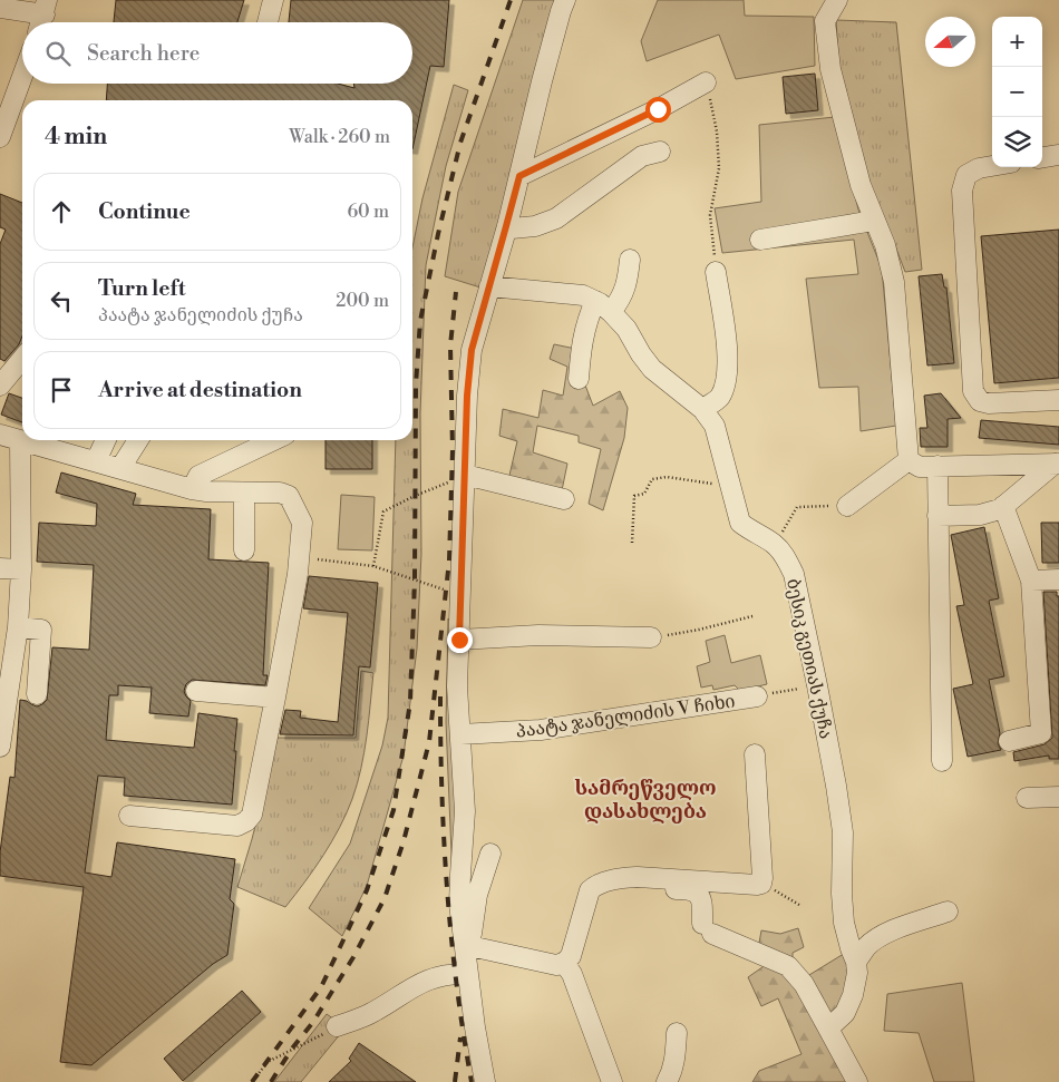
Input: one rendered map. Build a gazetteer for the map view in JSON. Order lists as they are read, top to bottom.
{
  "streets": {
    "street": ["ბესიკ გეთიას ქუჩა", "პაატა ჯანელიძის V ჩიხი"]
  },
  "districts": ["სამრეწველო დასახლება"],
  "north": "left",
  "page": {
    "map_buttons": ["+", "−"],
    "search": "Search here",
    "heading": ["4 min", "Walk · 260 m"],
    "list": [
      ["Continue", "60 m"],
      ["Turn left", "პაატა ჯანელიძის ქუჩა", "200 m"],
      "Arrive at destination"
    ]
  }
}
